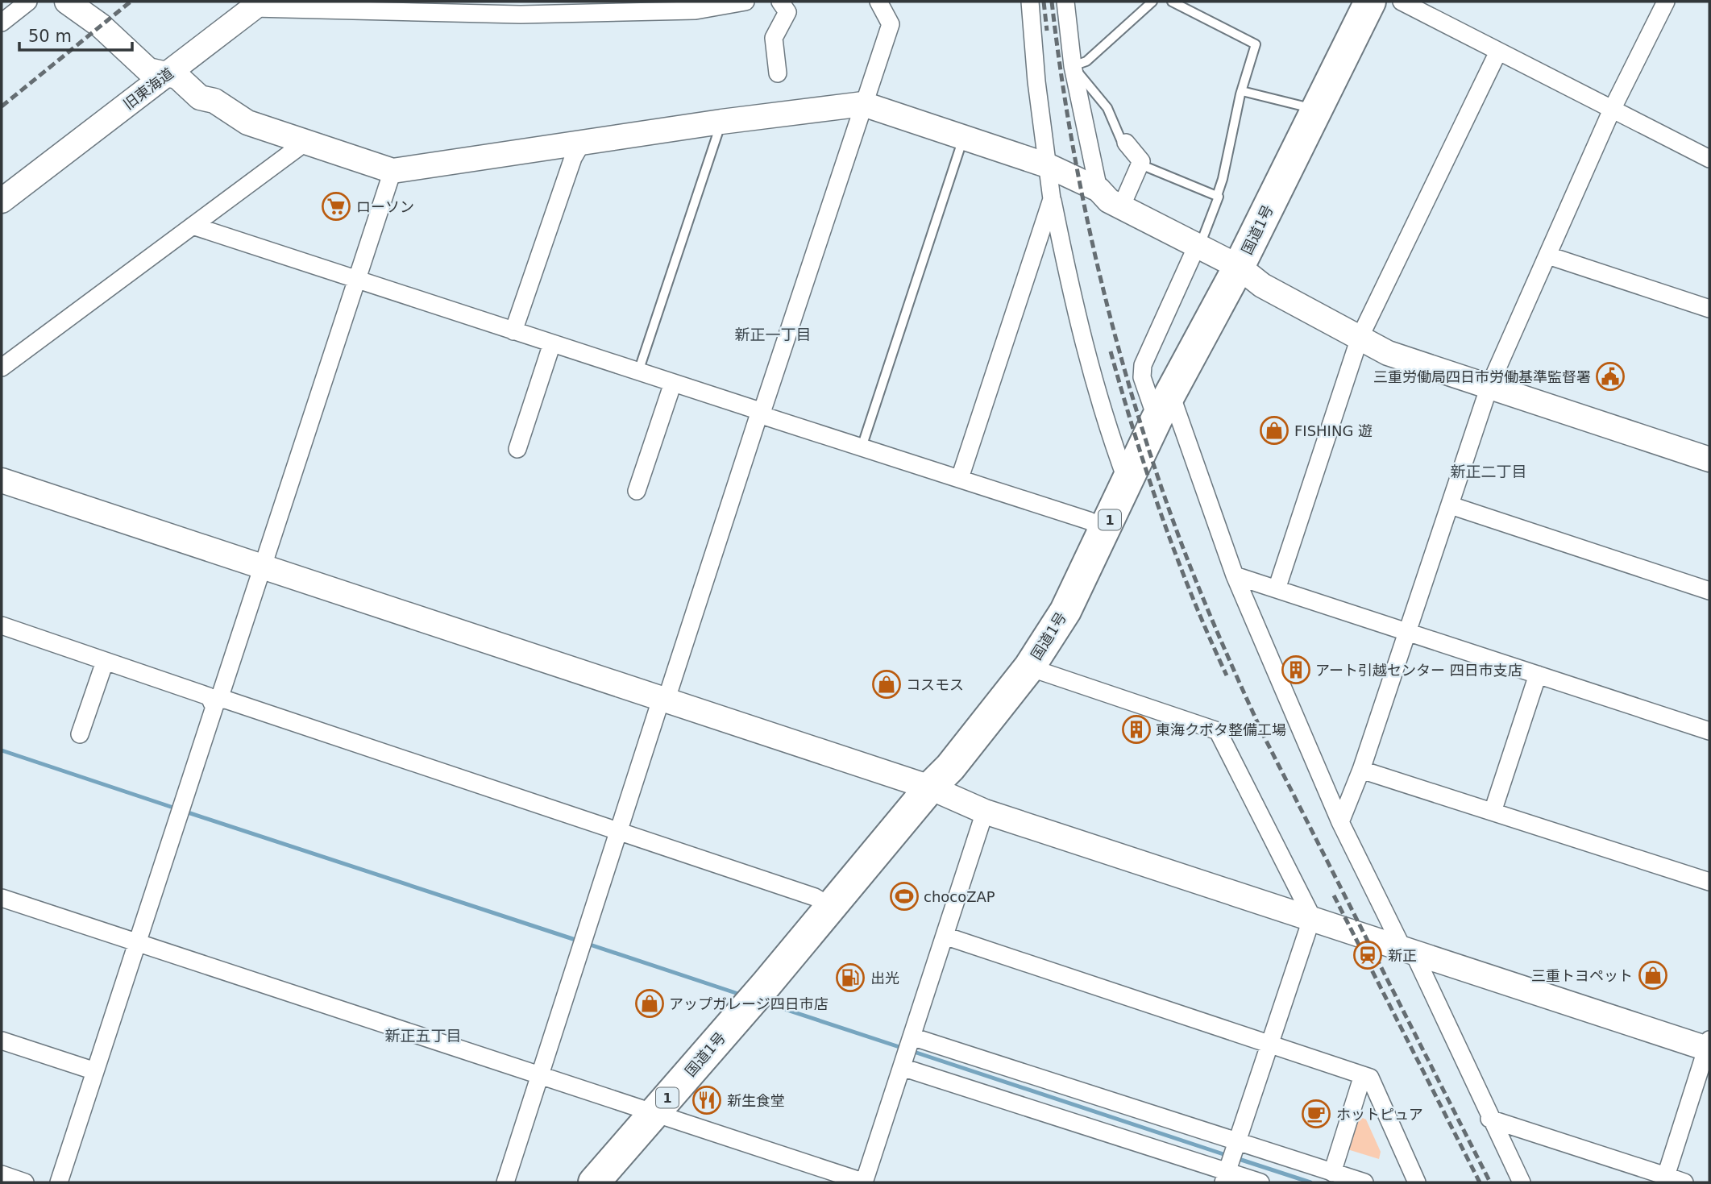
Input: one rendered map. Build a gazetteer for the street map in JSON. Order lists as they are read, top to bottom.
{
  "streets": {
    "highway": ["国道1号", "1"],
    "street": ["旧東海道"]
  },
  "districts": ["新正一丁目", "新正二丁目", "新正五丁目"],
  "places": {
    "supermarket": ["ローソン"],
    "public building": ["三重労働局四日市労働基準監督署"],
    "shop": [
      "FISHING 遊",
      "コスモス",
      "三重トヨペット",
      "アップガレージ四日市店"
    ],
    "building": ["アート引越センター 四日市支店", "東海クボタ整備工場"],
    "sports": ["chocoZAP"],
    "station": ["新正"],
    "fuel station": ["出光"],
    "restaurant": ["新生食堂"],
    "cafe": ["ホットピュア"]
  },
  "scale_bar": "50 m"
}
